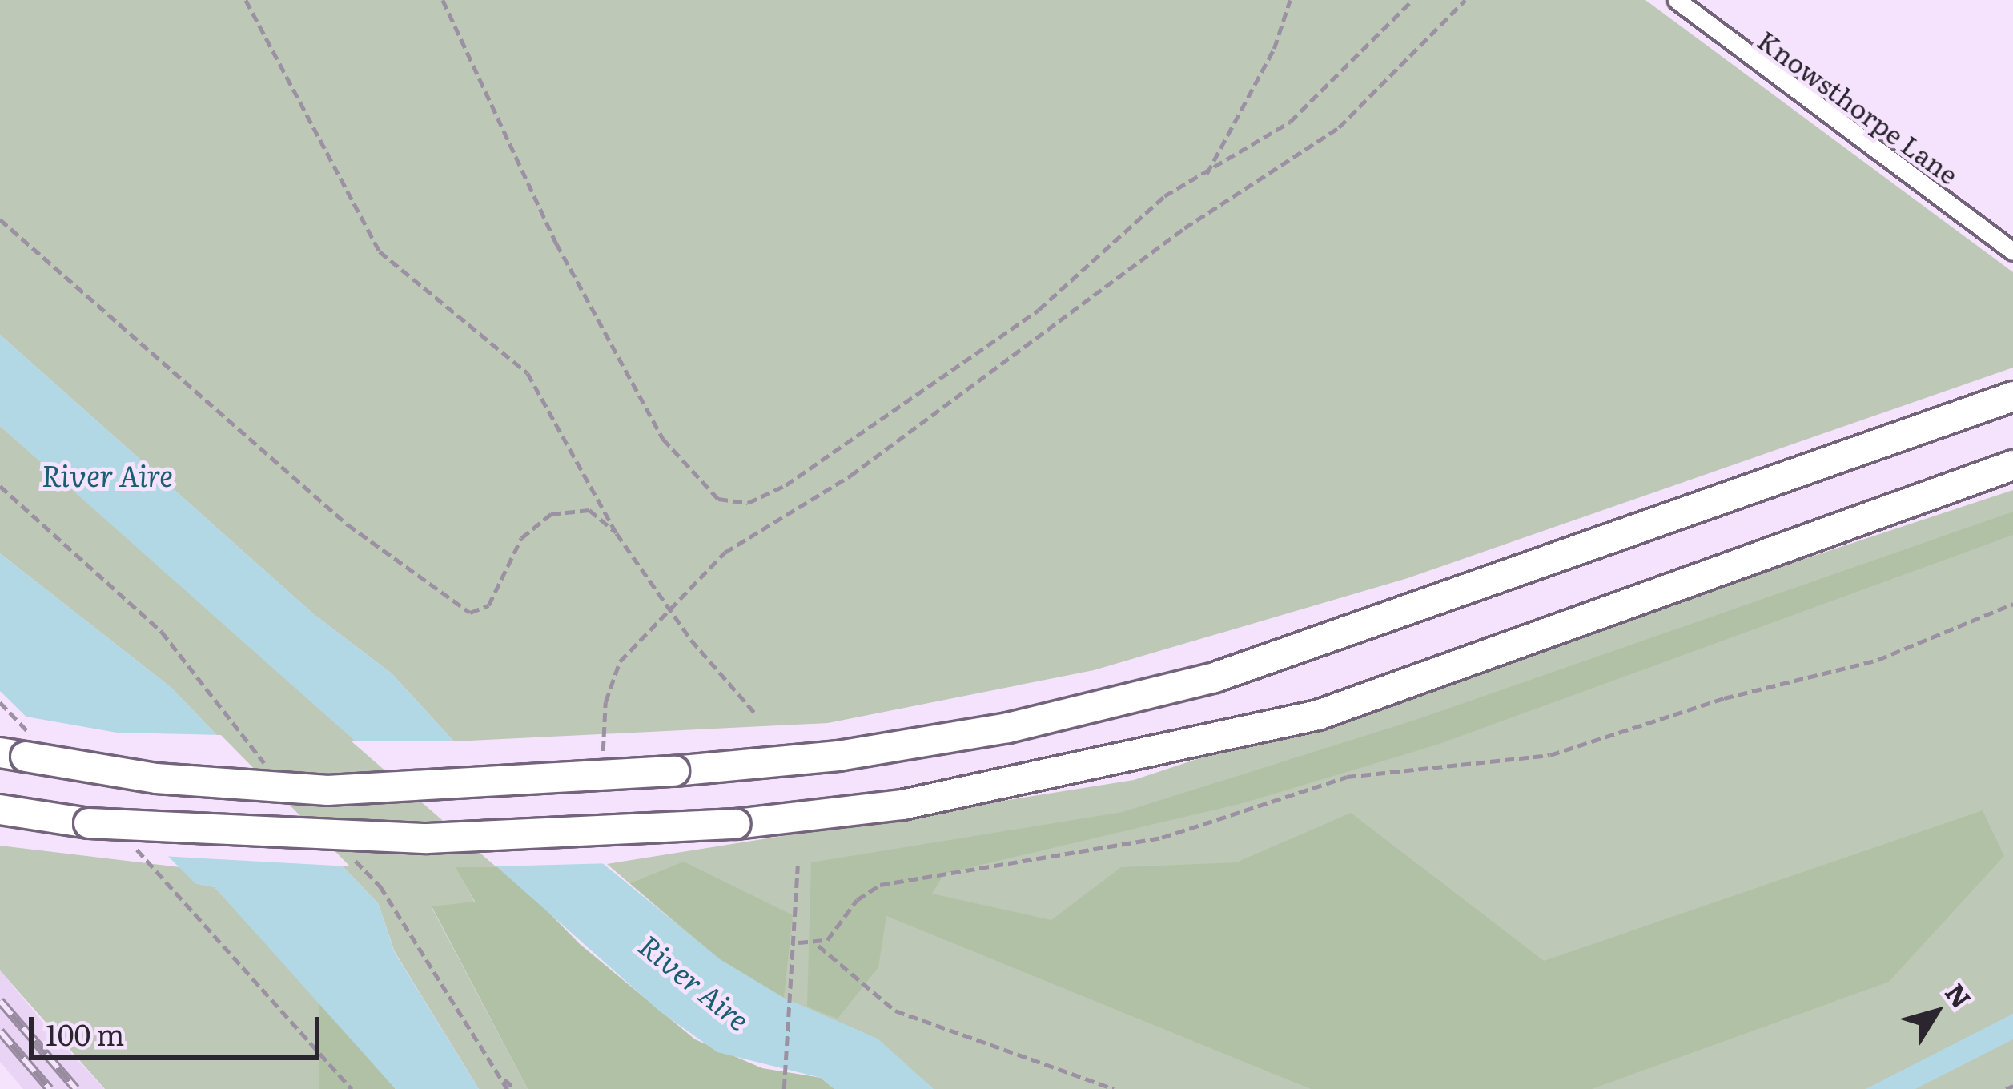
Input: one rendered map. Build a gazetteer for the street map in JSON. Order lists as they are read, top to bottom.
{
  "streets": {
    "street": ["Knowsthorpe Lane"]
  },
  "water": ["River Aire"],
  "scale_bar": "100 m",
  "north": "top right"
}
